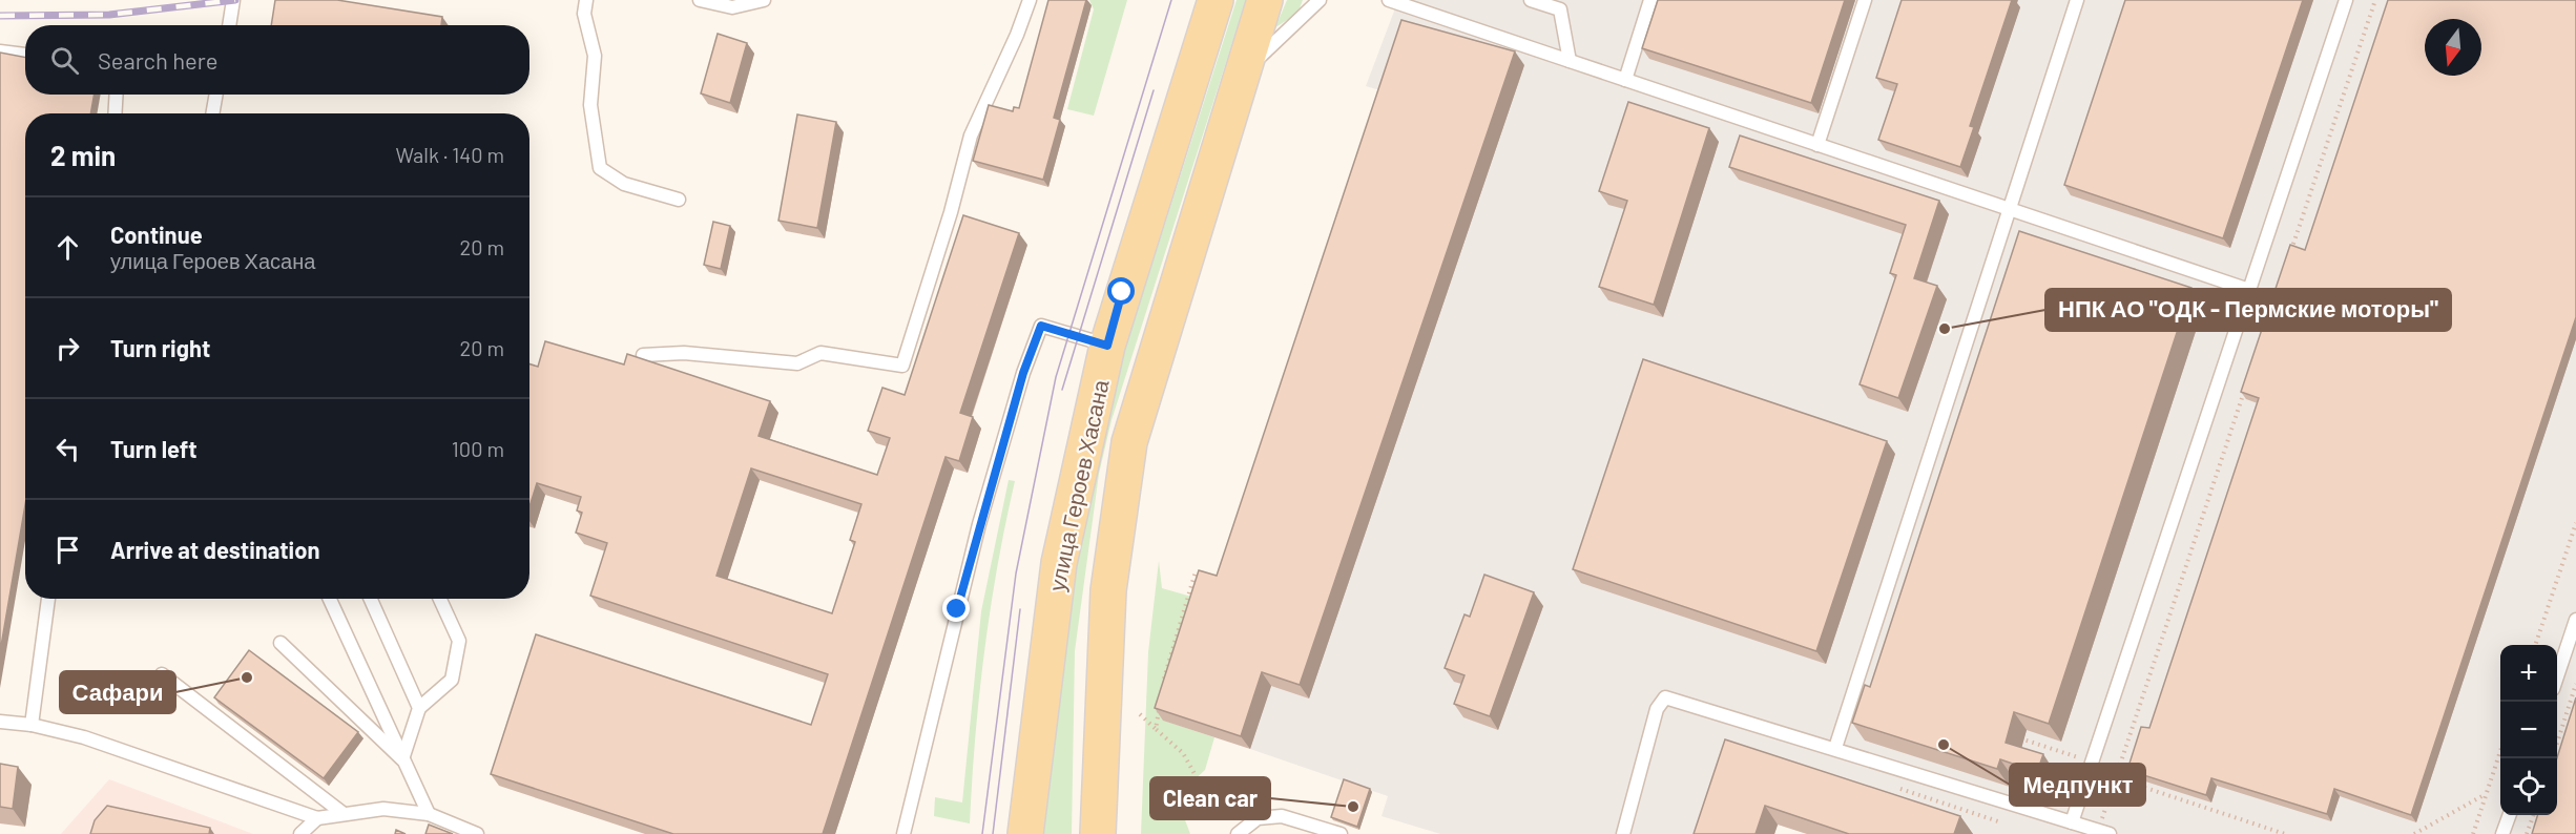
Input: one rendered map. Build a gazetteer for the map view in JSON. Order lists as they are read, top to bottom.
{
  "streets": {
    "main road": ["улица Героев Хасана"]
  },
  "places": [
    "НПК АО \"ОДК - Пермские моторы\"",
    "Сафари",
    "Медпункт",
    "Clean car"
  ],
  "north": "bottom",
  "page": {
    "search": "Search here",
    "heading": ["2 min", "Walk · 140 m"],
    "list": [
      ["Continue", "улица Героев Хасана", "20 m"],
      ["Turn right", "20 m"],
      ["Turn left", "100 m"],
      "Arrive at destination"
    ],
    "map_buttons": ["+", "−"]
  }
}
